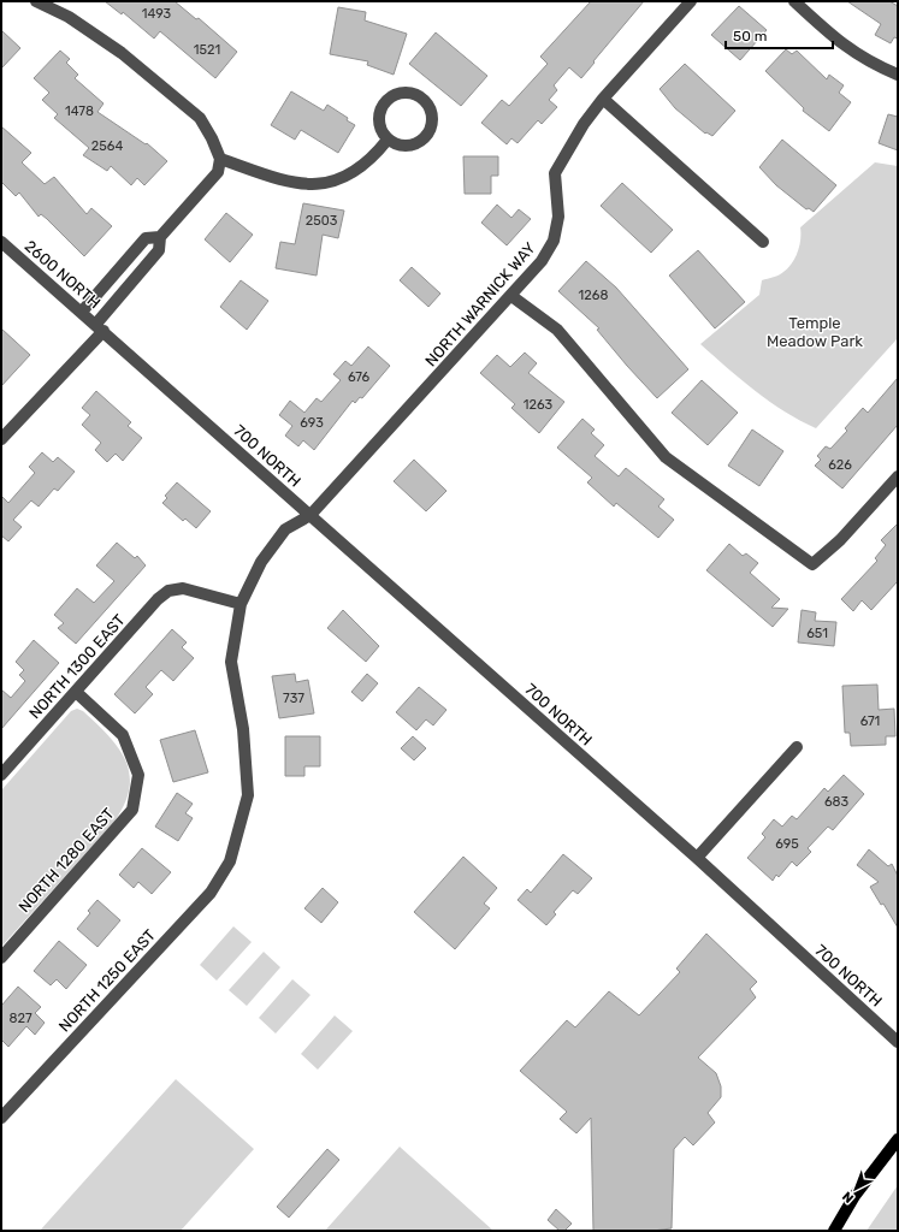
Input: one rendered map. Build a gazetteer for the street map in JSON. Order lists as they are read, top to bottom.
{
  "streets": {
    "street": [
      "2600 NORTH",
      "NORTH WARNICK WAY",
      "700 NORTH",
      "NORTH 1300 EAST",
      "NORTH 1280 EAST",
      "NORTH 1250 EAST"
    ]
  },
  "crossings": [
    ["2600 NORTH", "700 NORTH"],
    ["NORTH WARNICK WAY", "700 NORTH"],
    ["NORTH 1300 EAST", "NORTH 1280 EAST"],
    ["NORTH 1300 EAST", "NORTH 1250 EAST"]
  ],
  "parks": ["Temple Meadow Park"],
  "house_numbers": [
    "1493",
    "1521",
    "1478",
    "2564",
    "2503",
    "1268",
    "676",
    "1263",
    "693",
    "626",
    "651",
    "737",
    "671",
    "683",
    "695",
    "827"
  ],
  "scale_bar": "50 m",
  "north": "bottom left"
}
